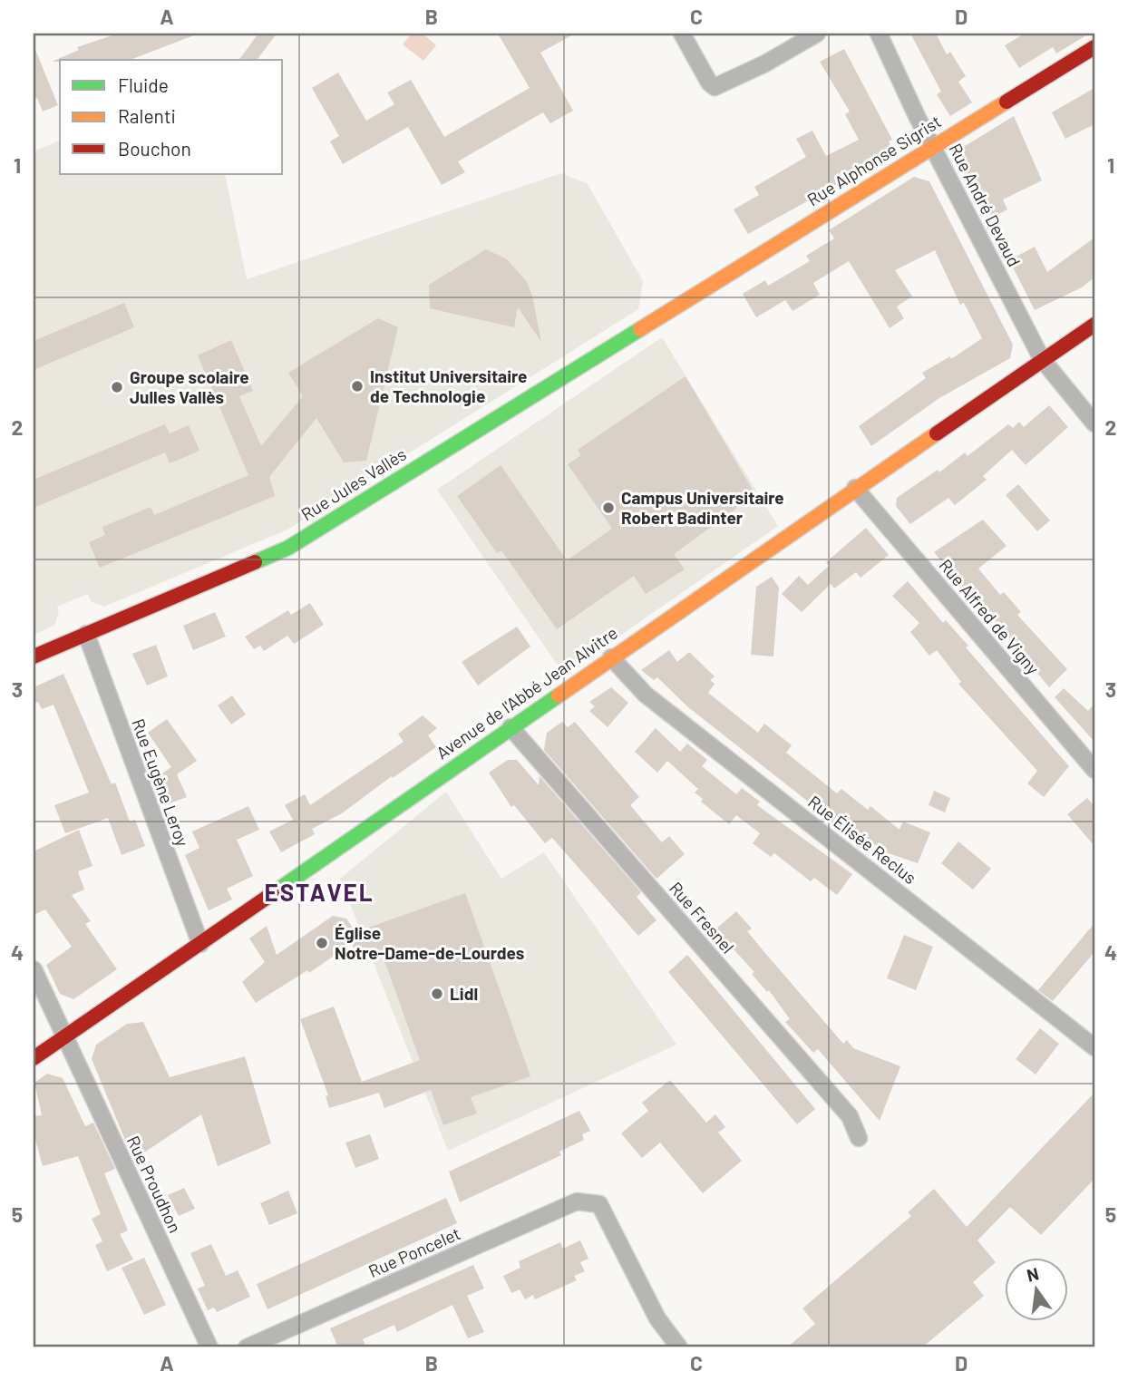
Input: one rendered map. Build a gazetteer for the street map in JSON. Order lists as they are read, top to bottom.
{
  "streets": {
    "main road": ["Rue Alphonse Sigrist", "Rue Jules Vallès", "Avenue de l'Abbé Jean Alvitre"],
    "street": [
      "Rue André Devaud",
      "Rue Alfred de Vigny",
      "Rue Eugène Leroy",
      "Rue Élisée Reclus",
      "Rue Fresnel",
      "Rue Proudhon",
      "Rue Poncelet"
    ]
  },
  "crossings": [
    ["Rue Alphonse Sigrist", "Rue André Devaud"],
    ["Rue Alphonse Sigrist", "Rue Jules Vallès"],
    ["Rue André Devaud", "Avenue de l'Abbé Jean Alvitre"],
    ["Rue Jules Vallès", "Rue Eugène Leroy"],
    ["Rue Alfred de Vigny", "Avenue de l'Abbé Jean Alvitre"],
    ["Avenue de l'Abbé Jean Alvitre", "Rue Eugène Leroy"],
    ["Avenue de l'Abbé Jean Alvitre", "Rue Élisée Reclus"],
    ["Avenue de l'Abbé Jean Alvitre", "Rue Fresnel"],
    ["Avenue de l'Abbé Jean Alvitre", "Rue Proudhon"]
  ],
  "districts": ["ESTAVEL"],
  "places": [
    "Institut Universitaire de Technologie",
    "Groupe scolaire Julles Vallès",
    "Campus Universitaire Robert Badinter",
    "Église Notre-Dame-de-Lourdes",
    "Lidl"
  ],
  "legend": ["Fluide", "Ralenti", "Bouchon"],
  "north": "top",
  "grid": {
    "columns": [
      "A",
      "B",
      "C",
      "D"
    ],
    "rows": [
      "1",
      "2",
      "3",
      "4",
      "5"
    ]
  }
}
